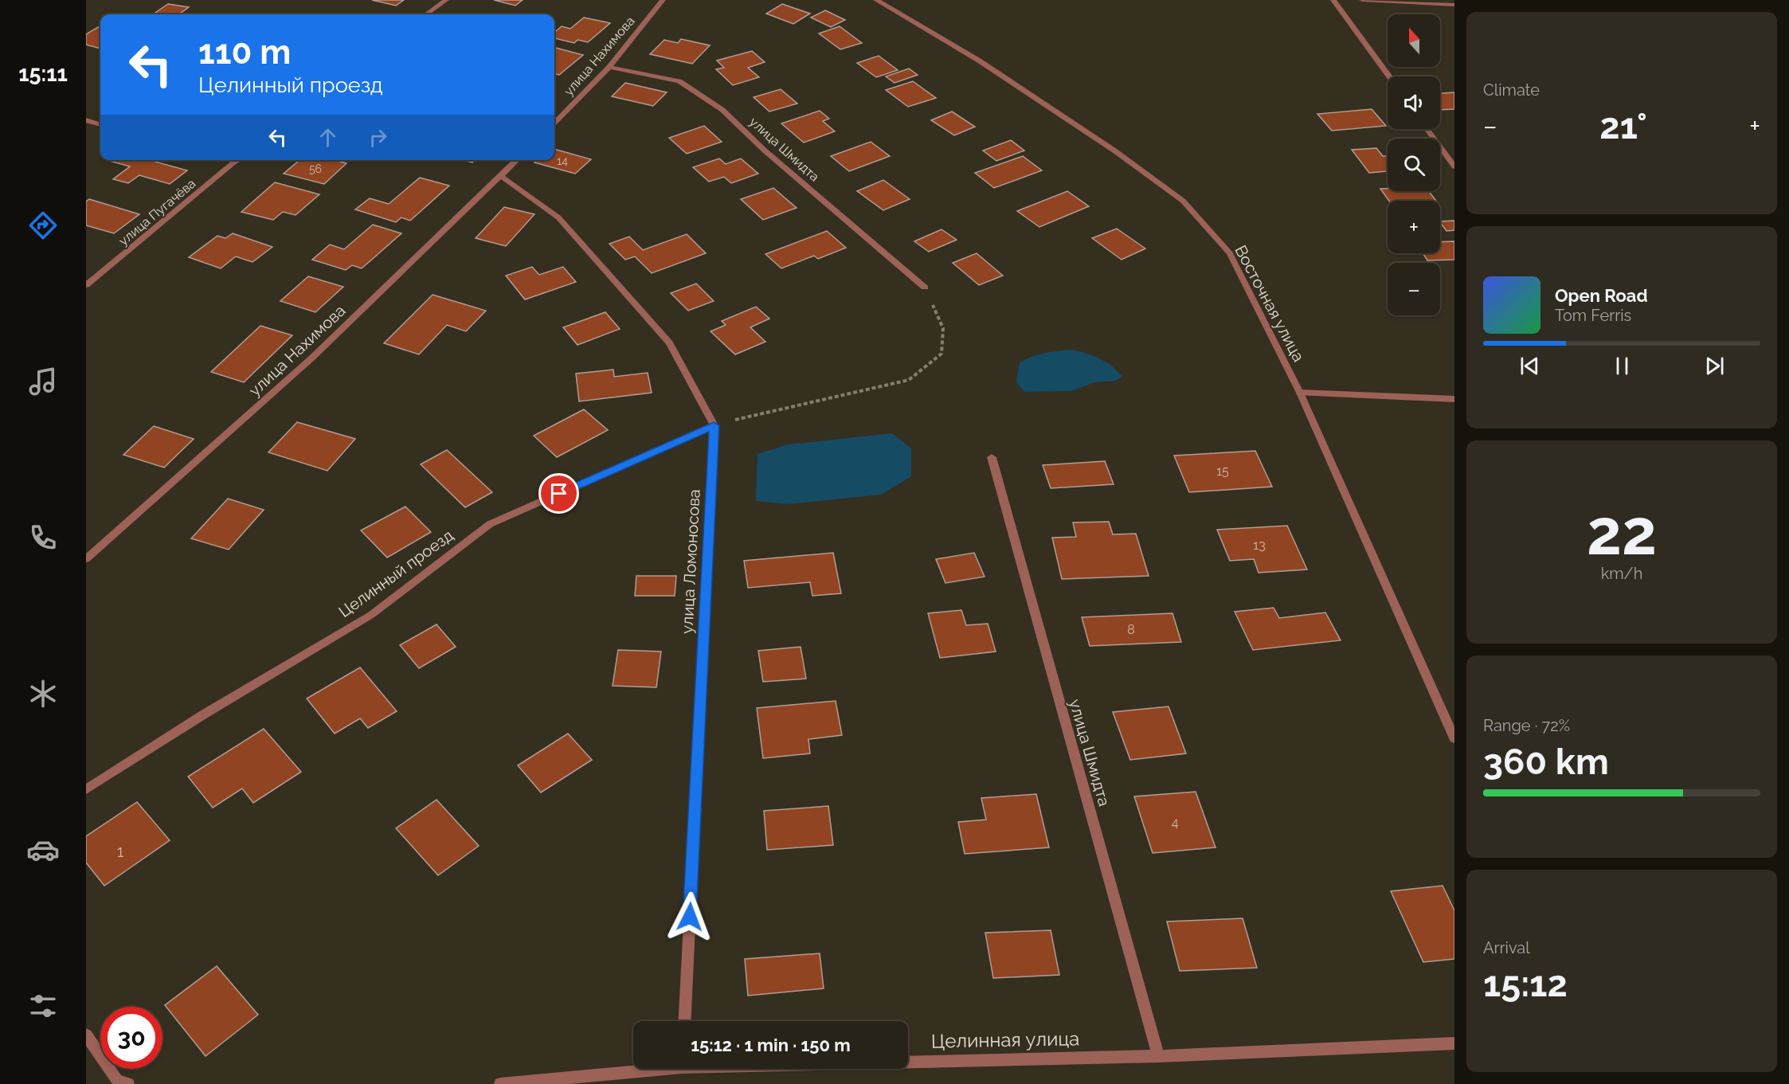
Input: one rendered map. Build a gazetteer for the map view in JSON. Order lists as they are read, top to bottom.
{
  "streets": {
    "street": [
      "улица Нахимова",
      "улица Шмидта",
      "улица Пугачёва",
      "Восточная улица",
      "улица Ломоносова",
      "Целинный проезд",
      "Целинная улица"
    ]
  },
  "crossings": [
    ["улица Нахимова", "улица Шмидта"],
    ["улица Шмидта", "Целинная улица"],
    ["улица Ломоносова", "Целинный проезд"]
  ],
  "house_numbers": [
    "14",
    "56",
    "15",
    "13",
    "8",
    "4",
    "1"
  ],
  "north": "top",
  "page": {
    "tabs": "15:11",
    "tile": [
      "Climate",
      ["22", "km/h"],
      ["Range · 72%", "360 km"],
      ["Arrival", "15:12"]
    ],
    "map_buttons": ["+", "−"],
    "turn": ["110 m", "Целинный проезд"],
    "heat": ["−", "21°", "+"],
    "song": ["Open Road", "Tom Ferris"],
    "limit": "30",
    "trip": "15:12 · 1 min · 150 m"
  }
}
